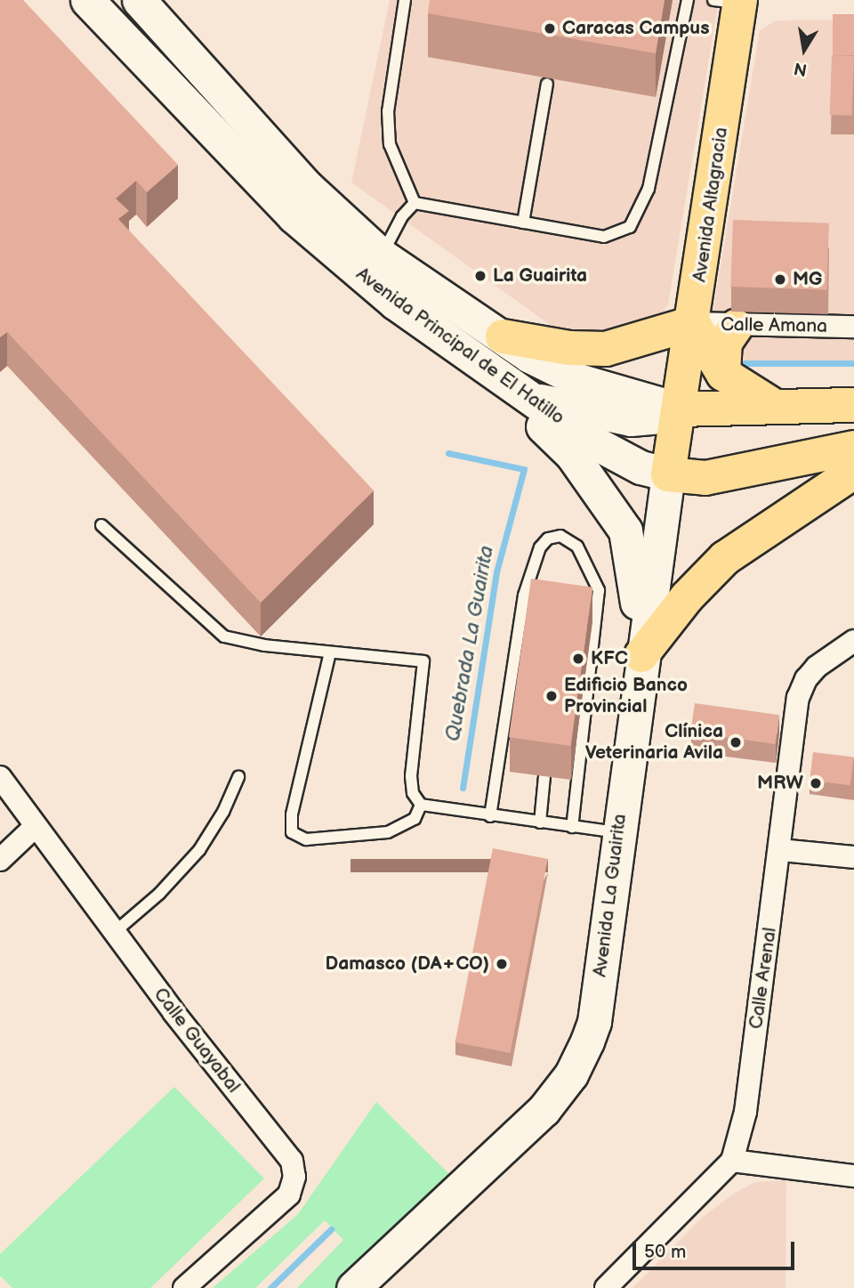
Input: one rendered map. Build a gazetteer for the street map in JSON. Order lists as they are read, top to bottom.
{
  "streets": {
    "main road": ["Avenida Altagracia", "Avenida Principal de El Hatillo", "Avenida La Guairita"],
    "street": ["Calle Amana", "Calle Arenal", "Calle Guayabal"]
  },
  "crossings": [
    ["Avenida Altagracia", "Calle Amana"],
    ["Avenida Altagracia", "Avenida Principal de El Hatillo"],
    ["Avenida Altagracia", "Avenida La Guairita"],
    ["Avenida Principal de El Hatillo", "Avenida La Guairita"]
  ],
  "water": ["Quebrada La Guairita"],
  "places": [
    "Caracas Campus",
    "La Guairita",
    "MG",
    "KFC",
    "Edificio Banco Provincial",
    "Clínica Veterinaria Avila",
    "MRW",
    "Damasco (DA+CO)"
  ],
  "scale_bar": "50 m",
  "north": "bottom"
}
